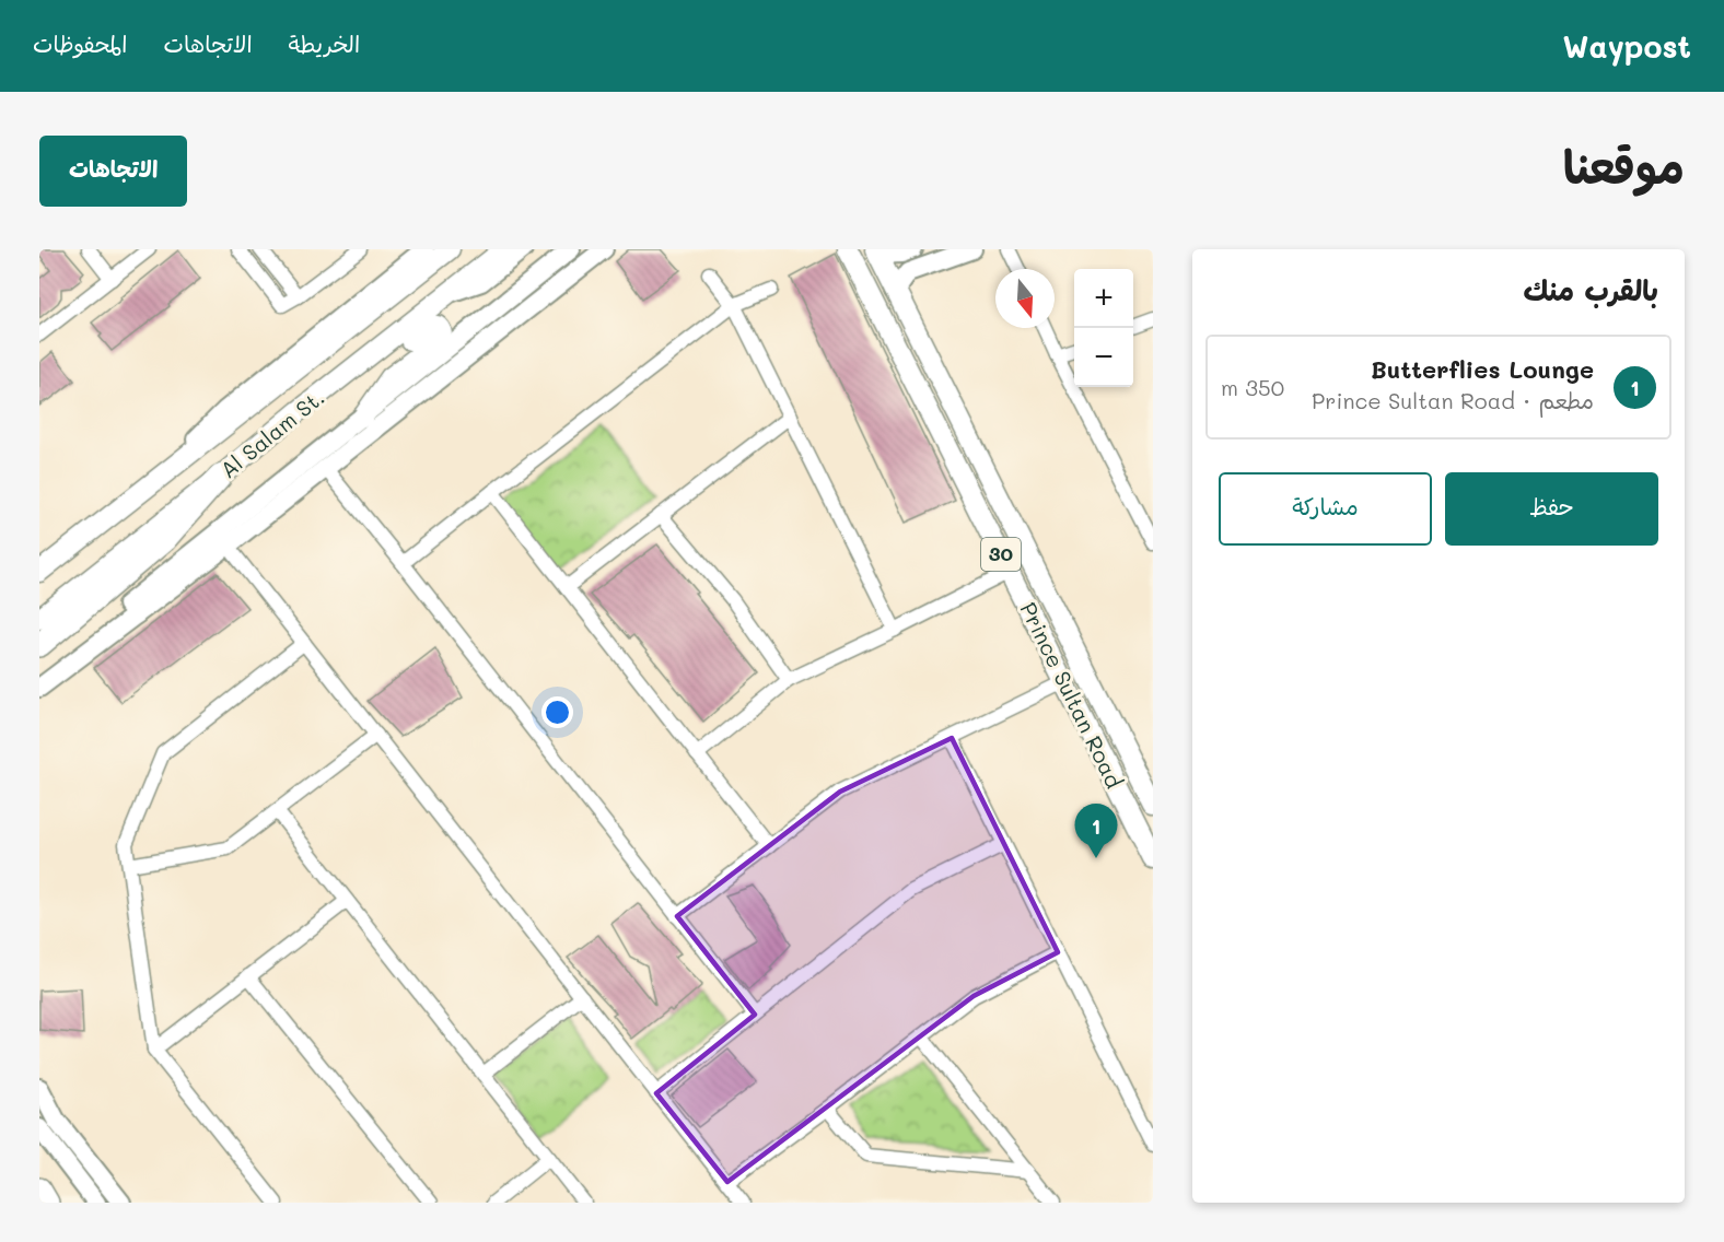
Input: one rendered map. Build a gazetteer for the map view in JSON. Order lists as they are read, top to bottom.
{
  "streets": {
    "main road": ["Al Salam St.", "30", "Prince Sultan Road"]
  },
  "north": "bottom",
  "page": {
    "header": "Waypost",
    "nav": ["الخريطة", "الاتجاهات", "المحفوظات"],
    "title": "موقعنا",
    "buttons": [
      "الاتجاهات",
      ["حفظ", "مشاركة"]
    ],
    "heading": "بالقرب منك",
    "map_buttons": ["+", "−"],
    "list": [
      {
        "mark": "1",
        "name": "Butterflies Lounge",
        "note": "مطعم · Prince Sultan Road",
        "value": "350 m"
      }
    ],
    "pins": "1"
  }
}
